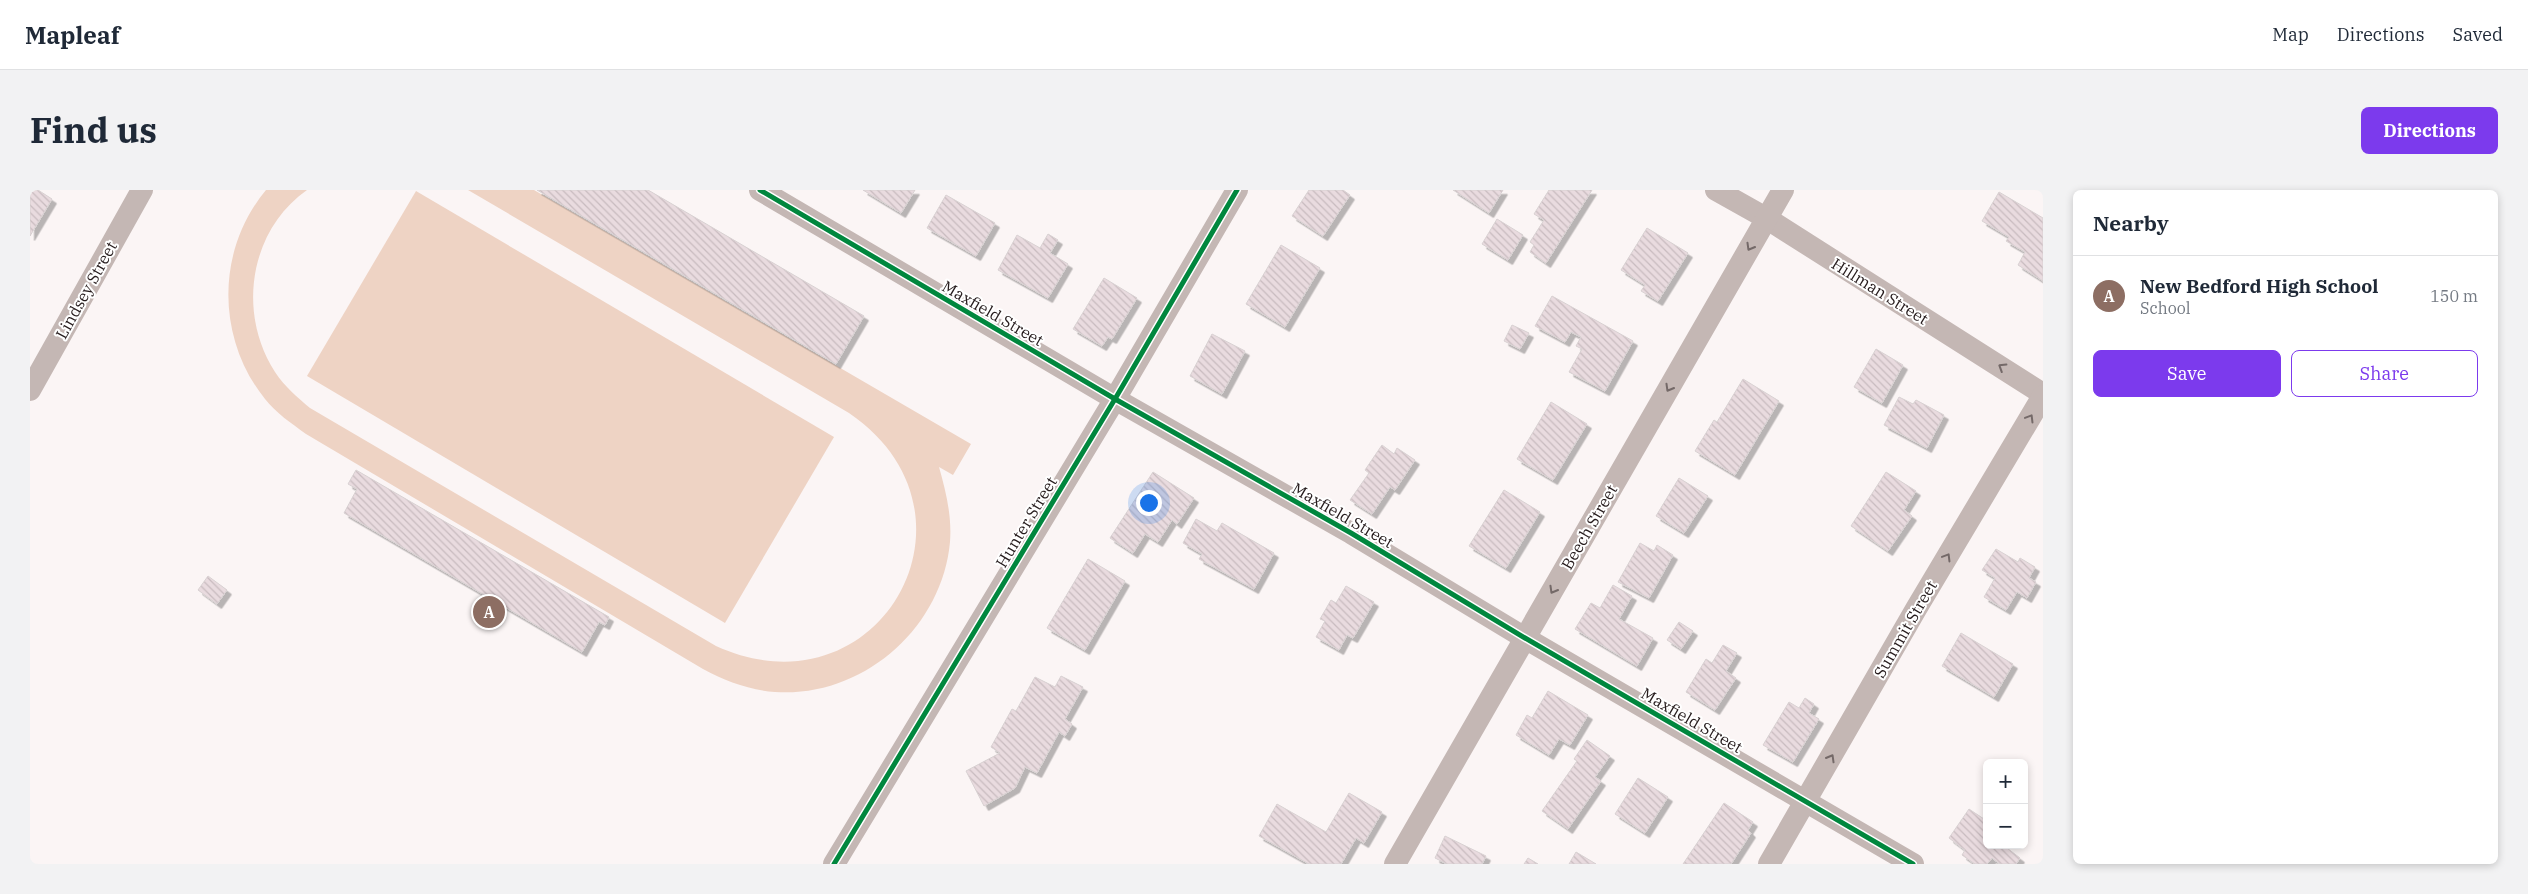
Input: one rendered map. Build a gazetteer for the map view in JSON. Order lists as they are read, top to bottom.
{
  "streets": {
    "street": [
      "Lindsey Street",
      "Hillman Street",
      "Maxfield Street",
      "Hunter Street",
      "Beech Street",
      "Summit Street"
    ]
  },
  "crossings": [
    ["Hillman Street", "Beech Street"],
    ["Hillman Street", "Summit Street"],
    ["Maxfield Street", "Hunter Street"],
    ["Maxfield Street", "Beech Street"],
    ["Maxfield Street", "Summit Street"]
  ],
  "one_way": ["Hillman Street", "Beech Street", "Summit Street"],
  "page": {
    "header": "Mapleaf",
    "nav": ["Map", "Directions", "Saved"],
    "title": "Find us",
    "buttons": [
      "Directions",
      ["Save", "Share"]
    ],
    "heading": "Nearby",
    "list": [
      {
        "mark": "A",
        "name": "New Bedford High School",
        "note": "School",
        "value": "150 m"
      }
    ],
    "pins": "A",
    "map_buttons": ["+", "−"]
  }
}
